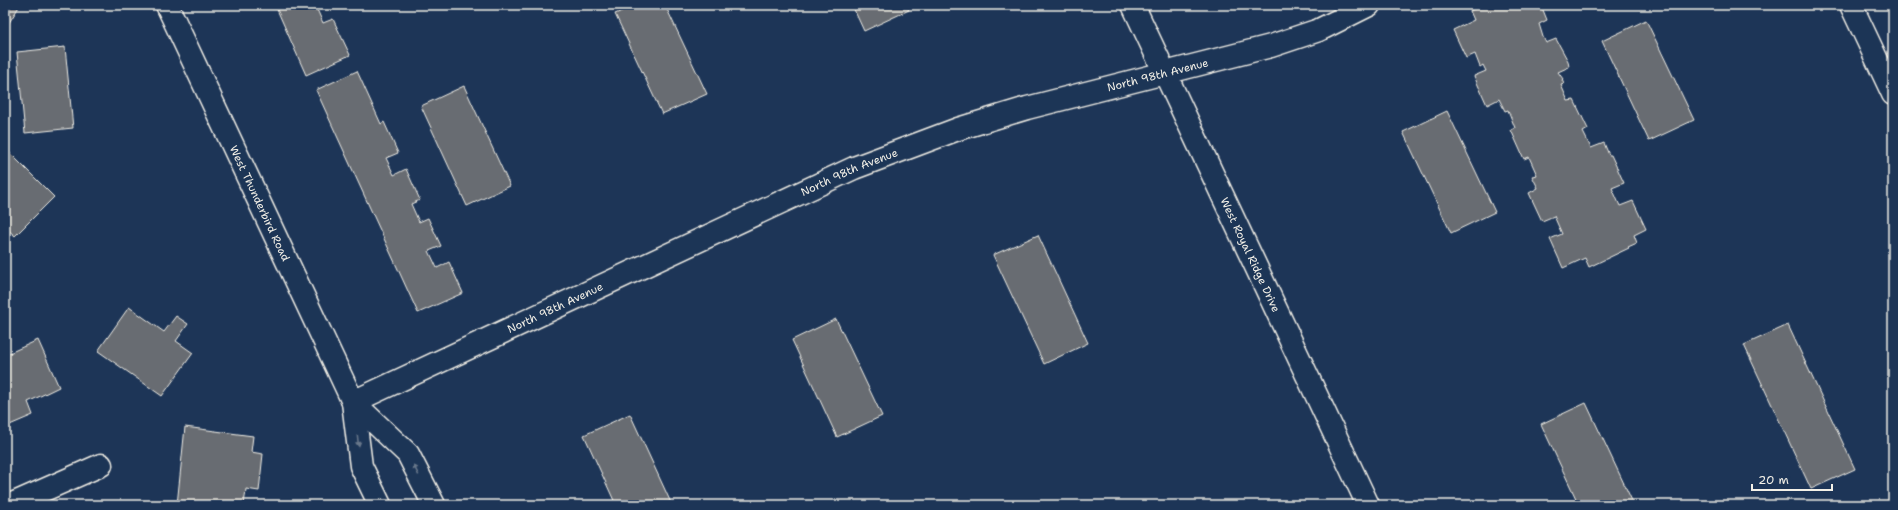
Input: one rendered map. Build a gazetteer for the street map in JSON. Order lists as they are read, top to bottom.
{
  "streets": {
    "street": ["North 98th Avenue", "West Thunderbird Road", "West Royal Ridge Drive"]
  },
  "crossings": [
    ["North 98th Avenue", "West Thunderbird Road"],
    ["North 98th Avenue", "West Royal Ridge Drive"]
  ],
  "scale_bar": "20 m"
}
